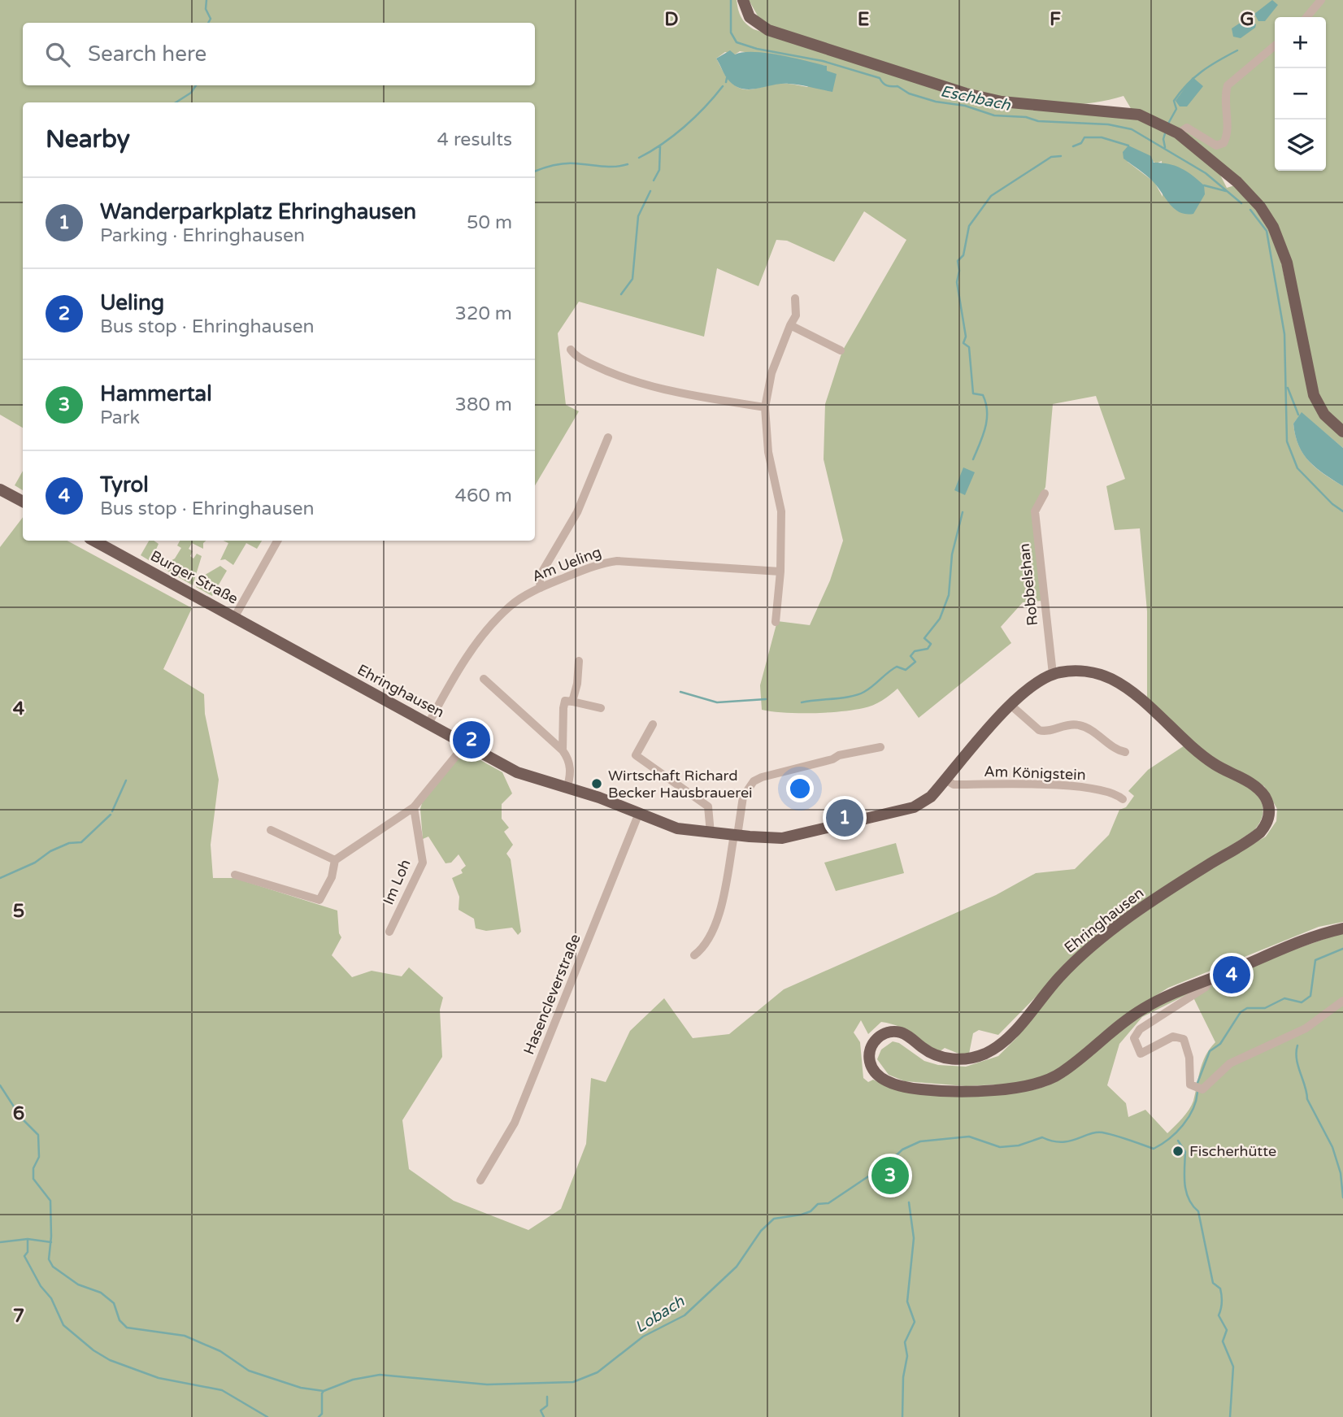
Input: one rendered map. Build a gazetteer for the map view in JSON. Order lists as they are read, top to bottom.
{
  "streets": {
    "main road": ["Burger Straße", "Ehringhausen"],
    "street": [
      "Am Ueling",
      "Robbelshan",
      "Am Königstein",
      "Im Loh",
      "Hasencleverstraße"
    ]
  },
  "crossings": [
    ["Am Ueling", "Ehringhausen"],
    ["Burger Straße", "Ehringhausen"],
    ["Robbelshan", "Ehringhausen"],
    ["Ehringhausen", "Am Königstein"],
    ["Ehringhausen", "Hasencleverstraße"]
  ],
  "water": ["Eschbach", "Lobach"],
  "places": ["Wirtschaft Richard Becker Hausbrauerei", "Fischerhütte"],
  "page": {
    "map_buttons": ["+", "−"],
    "search": "Search here",
    "heading": ["Nearby", "4 results"],
    "list": [
      {
        "mark": "1",
        "name": "Wanderparkplatz Ehringhausen",
        "note": "Parking · Ehringhausen",
        "value": "50 m"
      },
      {
        "mark": "2",
        "name": "Ueling",
        "note": "Bus stop · Ehringhausen",
        "value": "320 m"
      },
      {
        "mark": "3",
        "name": "Hammertal",
        "note": "Park",
        "value": "380 m"
      },
      {
        "mark": "4",
        "name": "Tyrol",
        "note": "Bus stop · Ehringhausen",
        "value": "460 m"
      }
    ],
    "pins": [
      "2",
      "1",
      "4",
      "3"
    ]
  },
  "grid": {
    "columns": [
      "D",
      "E",
      "F",
      "G"
    ],
    "rows": [
      "4",
      "5",
      "6",
      "7"
    ]
  }
}
